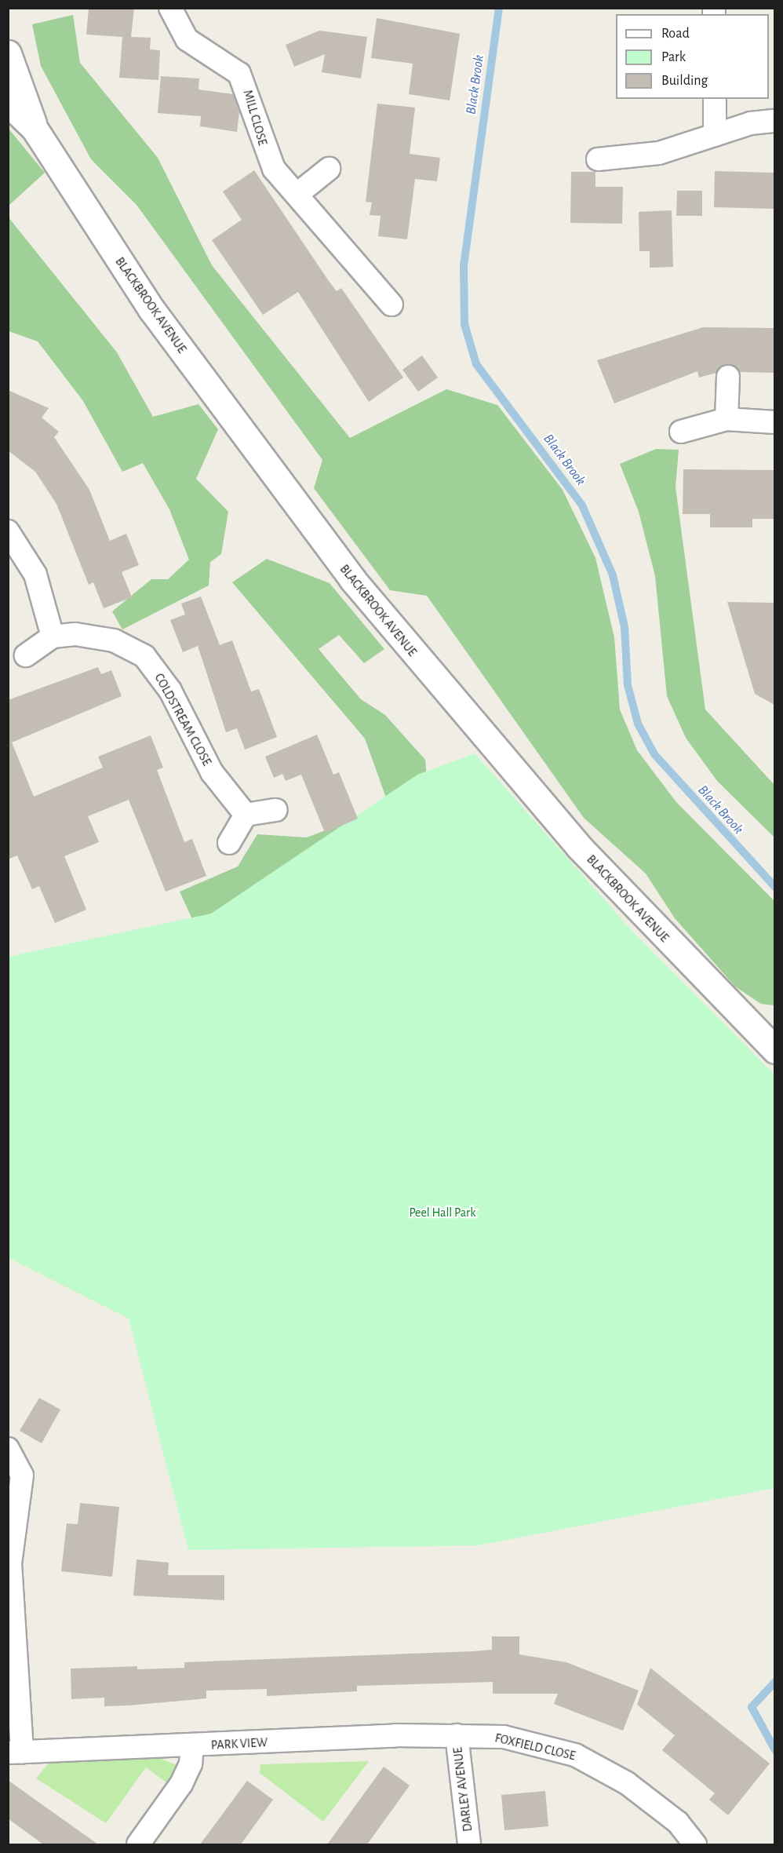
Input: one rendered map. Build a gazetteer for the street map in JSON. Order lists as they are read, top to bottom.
{
  "streets": {
    "street": [
      "MILL CLOSE",
      "BLACKBROOK AVENUE",
      "COLDSTREAM CLOSE",
      "PARK VIEW",
      "FOXFIELD CLOSE",
      "DARLEY AVENUE"
    ]
  },
  "crossings": [
    ["PARK VIEW", "FOXFIELD CLOSE"],
    ["PARK VIEW", "DARLEY AVENUE"],
    ["FOXFIELD CLOSE", "DARLEY AVENUE"]
  ],
  "water": ["Black Brook"],
  "parks": ["Peel Hall Park"],
  "legend": ["Road", "Park", "Building"]
}
